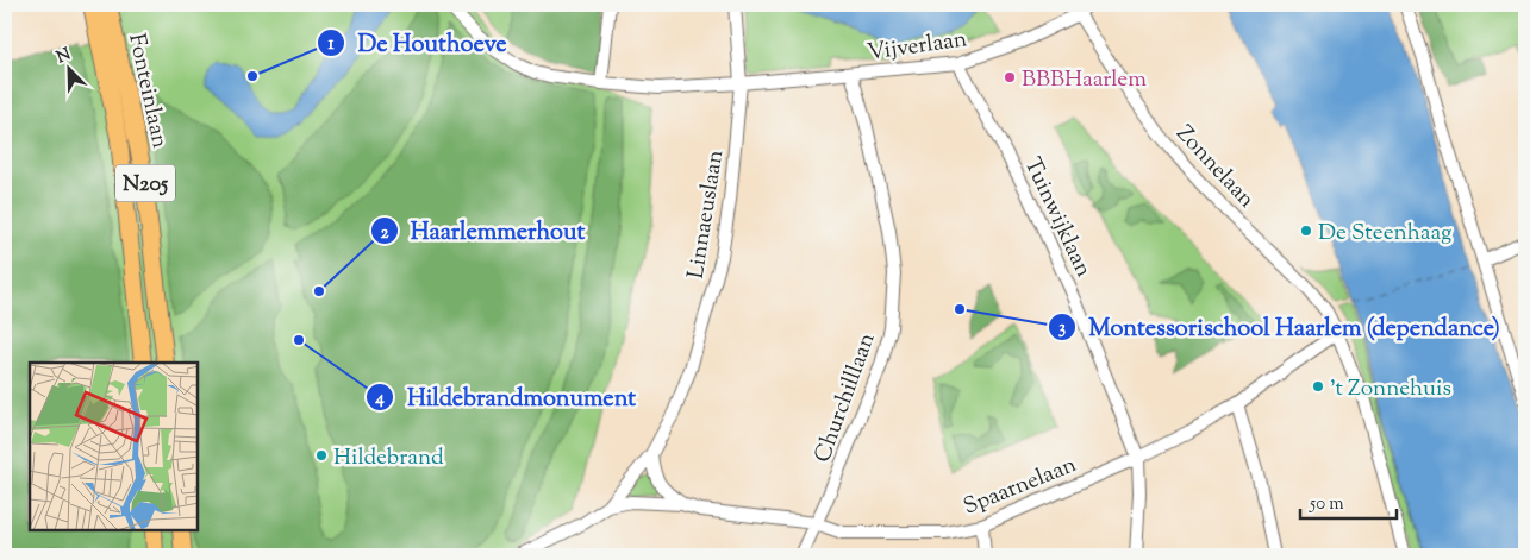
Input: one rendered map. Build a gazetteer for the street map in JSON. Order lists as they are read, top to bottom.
{
  "streets": {
    "main road": ["Fonteinlaan", "N205"],
    "street": [
      "Vijverlaan",
      "Zonnelaan",
      "Linnaeuslaan",
      "Tuinwijklaan",
      "Churchilllaan",
      "Spaarnelaan"
    ]
  },
  "crossings": [
    ["Vijverlaan", "Zonnelaan"],
    ["Vijverlaan", "Linnaeuslaan"],
    ["Vijverlaan", "Tuinwijklaan"],
    ["Vijverlaan", "Churchilllaan"],
    ["Zonnelaan", "Spaarnelaan"],
    ["Linnaeuslaan", "Spaarnelaan"],
    ["Tuinwijklaan", "Spaarnelaan"],
    ["Churchilllaan", "Spaarnelaan"]
  ],
  "places": [
    "De Houthoeve",
    "BBBHaarlem",
    "De Steenhaag",
    "Haarlemmerhout",
    "Montessorischool Haarlem (dependance)",
    "Hildebrandmonument",
    "'t Zonnehuis",
    "Hildebrand"
  ],
  "scale_bar": "50 m",
  "north": "top left"
}
